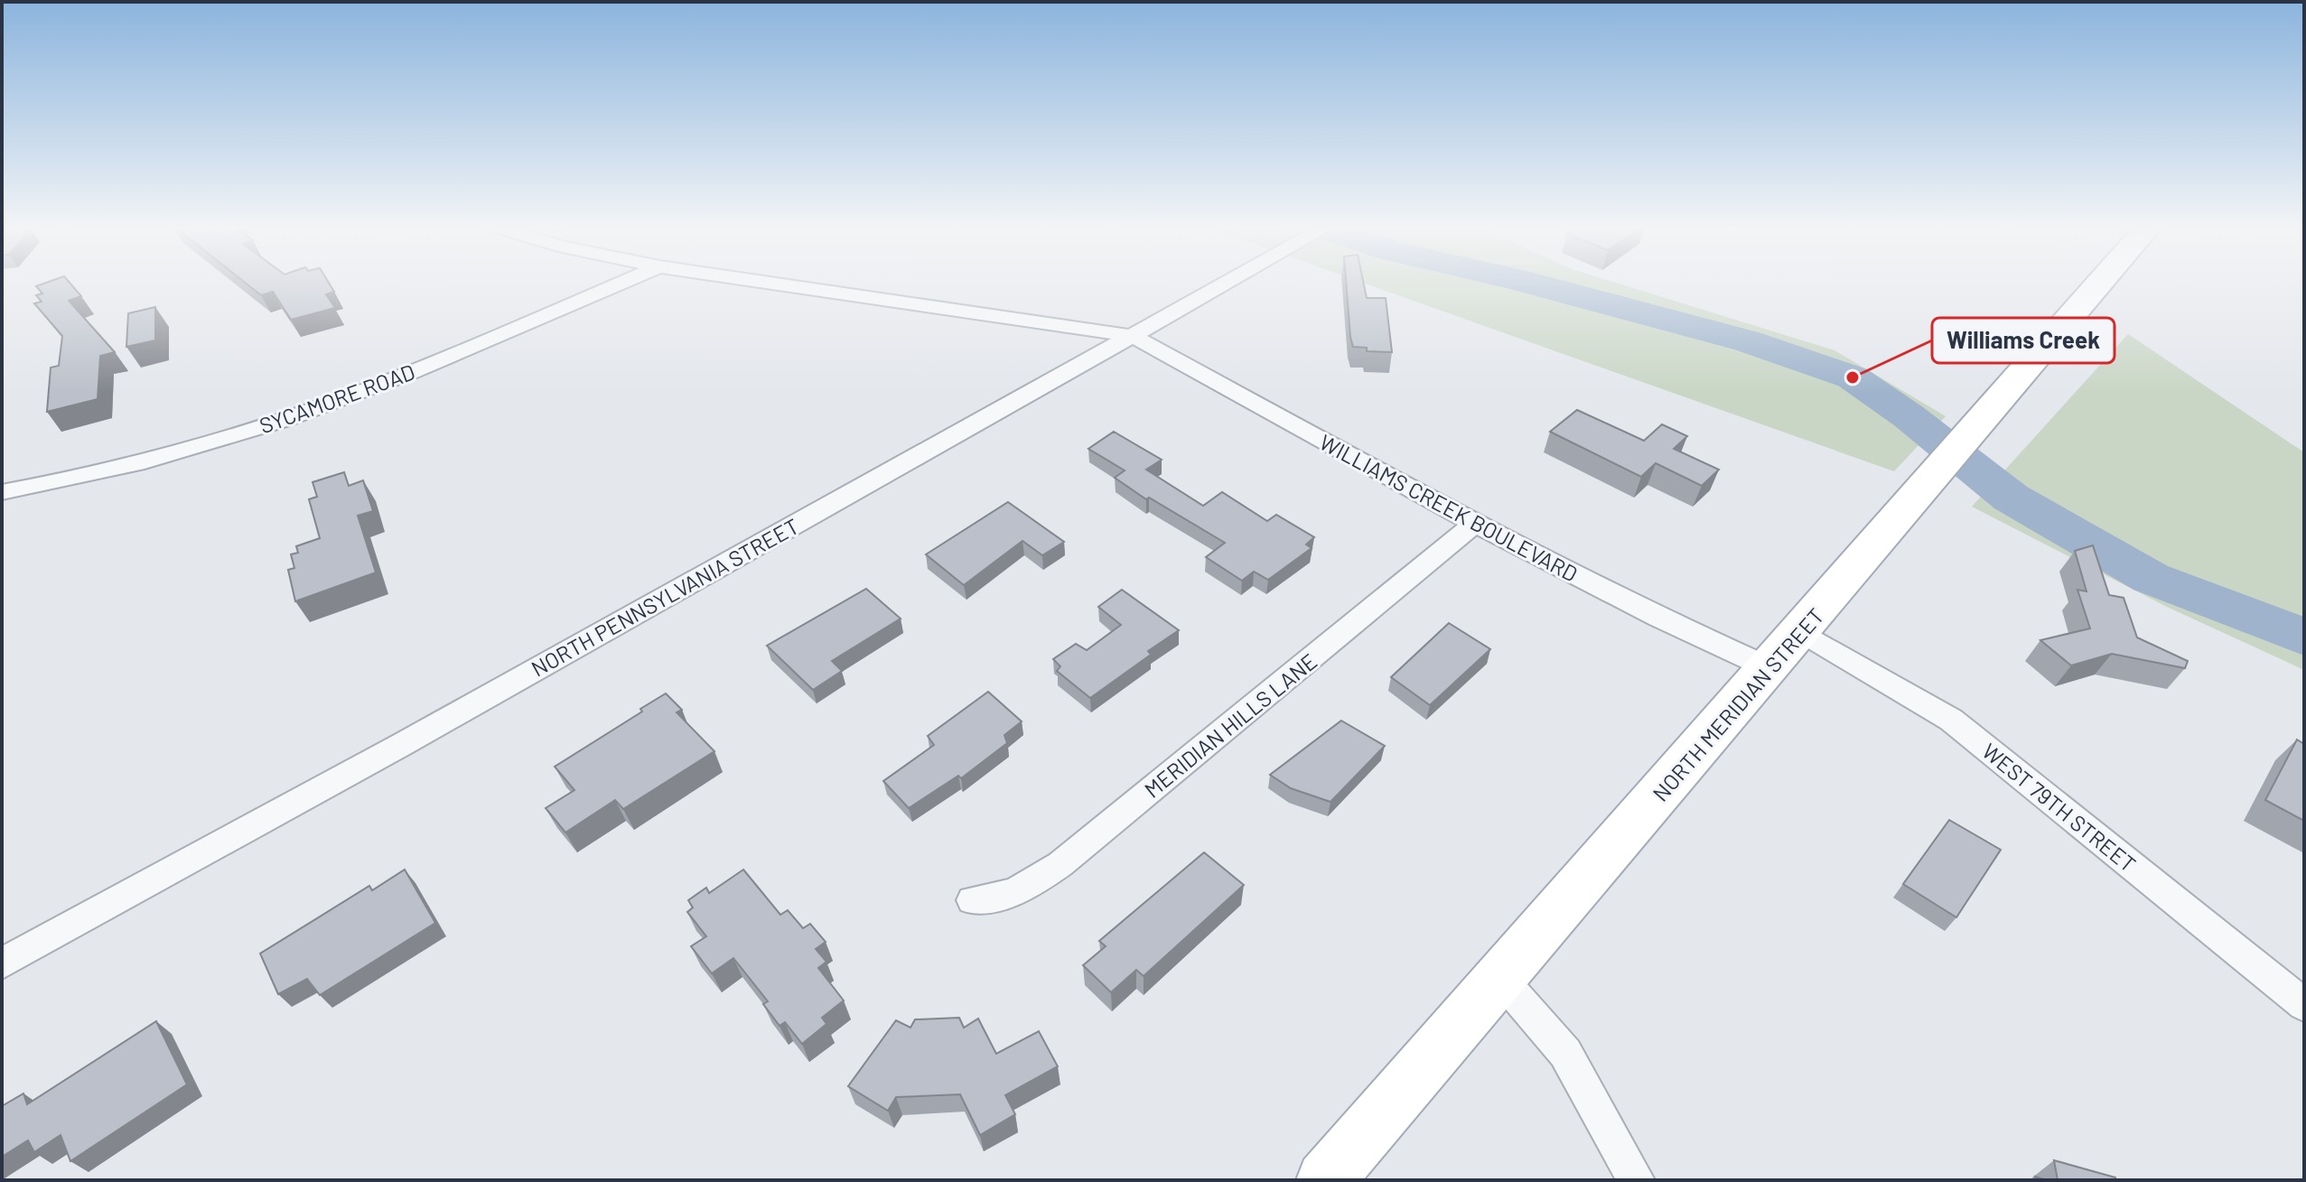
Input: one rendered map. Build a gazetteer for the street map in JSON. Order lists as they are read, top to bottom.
{
  "streets": {
    "main road": ["NORTH MERIDIAN STREET"],
    "street": [
      "SYCAMORE ROAD",
      "WILLIAMS CREEK BOULEVARD",
      "NORTH PENNSYLVANIA STREET",
      "MERIDIAN HILLS LANE",
      "WEST 79TH STREET"
    ]
  },
  "crossings": [
    ["WILLIAMS CREEK BOULEVARD", "NORTH PENNSYLVANIA STREET"],
    ["WILLIAMS CREEK BOULEVARD", "NORTH MERIDIAN STREET"],
    ["WILLIAMS CREEK BOULEVARD", "MERIDIAN HILLS LANE"],
    ["WILLIAMS CREEK BOULEVARD", "WEST 79TH STREET"],
    ["NORTH MERIDIAN STREET", "WEST 79TH STREET"]
  ],
  "places": ["Williams Creek"]
}
